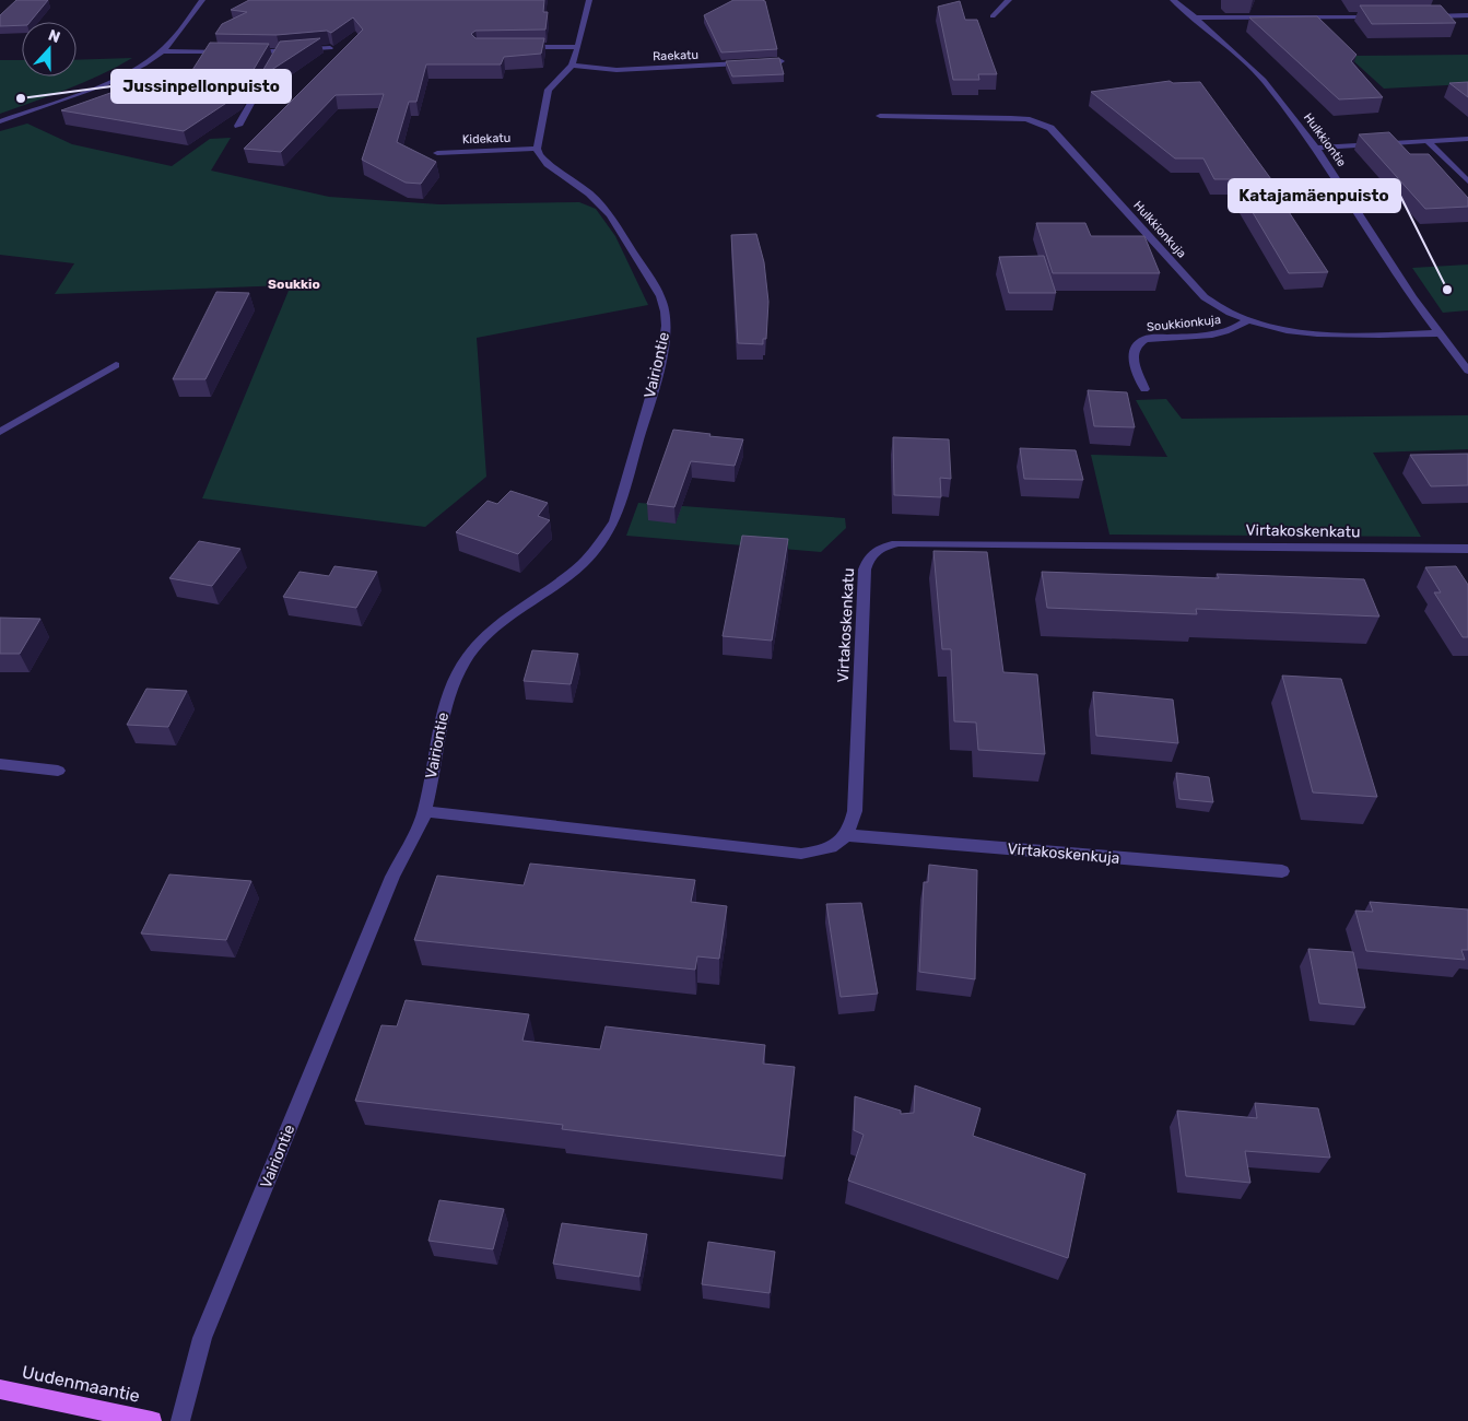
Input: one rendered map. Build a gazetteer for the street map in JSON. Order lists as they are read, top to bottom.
{
  "streets": {
    "main road": ["Uudenmaantie"],
    "street": [
      "Raekatu",
      "Kidekatu",
      "Hulkkiontie",
      "Hulkkionkuja",
      "Soukkionkuja",
      "Vairiontie",
      "Virtakoskenkatu",
      "Virtakoskenkuja"
    ]
  },
  "crossings": [
    ["Kidekatu", "Vairiontie"],
    ["Hulkkiontie", "Hulkkionkuja"],
    ["Hulkkionkuja", "Soukkionkuja"],
    ["Virtakoskenkatu", "Virtakoskenkuja"]
  ],
  "districts": ["Soukkio"],
  "places": ["Jussinpellonpuisto", "Katajamäenpuisto"],
  "north": "top"
}
